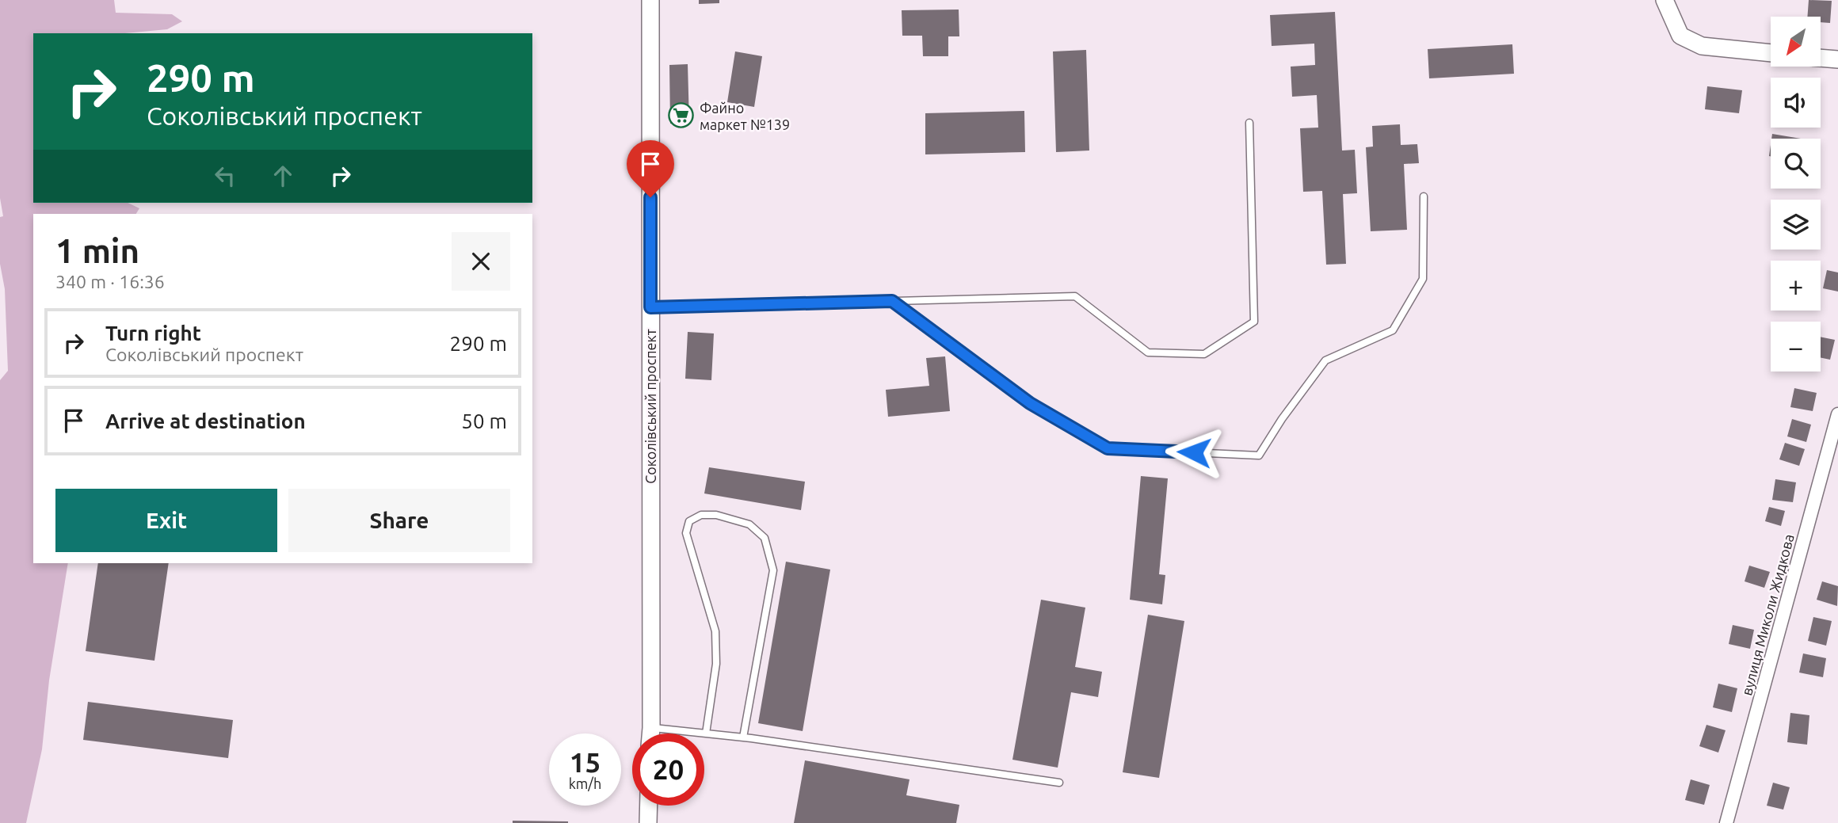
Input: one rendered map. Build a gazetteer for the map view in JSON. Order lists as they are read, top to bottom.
{
  "streets": {
    "street": ["Соколівський проспект", "вулиця Миколи Жидкова"]
  },
  "places": {
    "supermarket": ["Файно маркет №139"]
  },
  "north": "bottom left",
  "page": {
    "map_buttons": ["+", "−"],
    "turn": ["290 m", "Соколівський проспект"],
    "heading": ["1 min", "340 m · 16:36"],
    "list": [
      {
        "name": "Turn right",
        "note": "Соколівський проспект",
        "value": "290 m"
      },
      {
        "name": "Arrive at destination",
        "value": "50 m"
      }
    ],
    "buttons": ["Exit", "Share"],
    "speed": "15 km/h",
    "limit": "20"
  }
}
